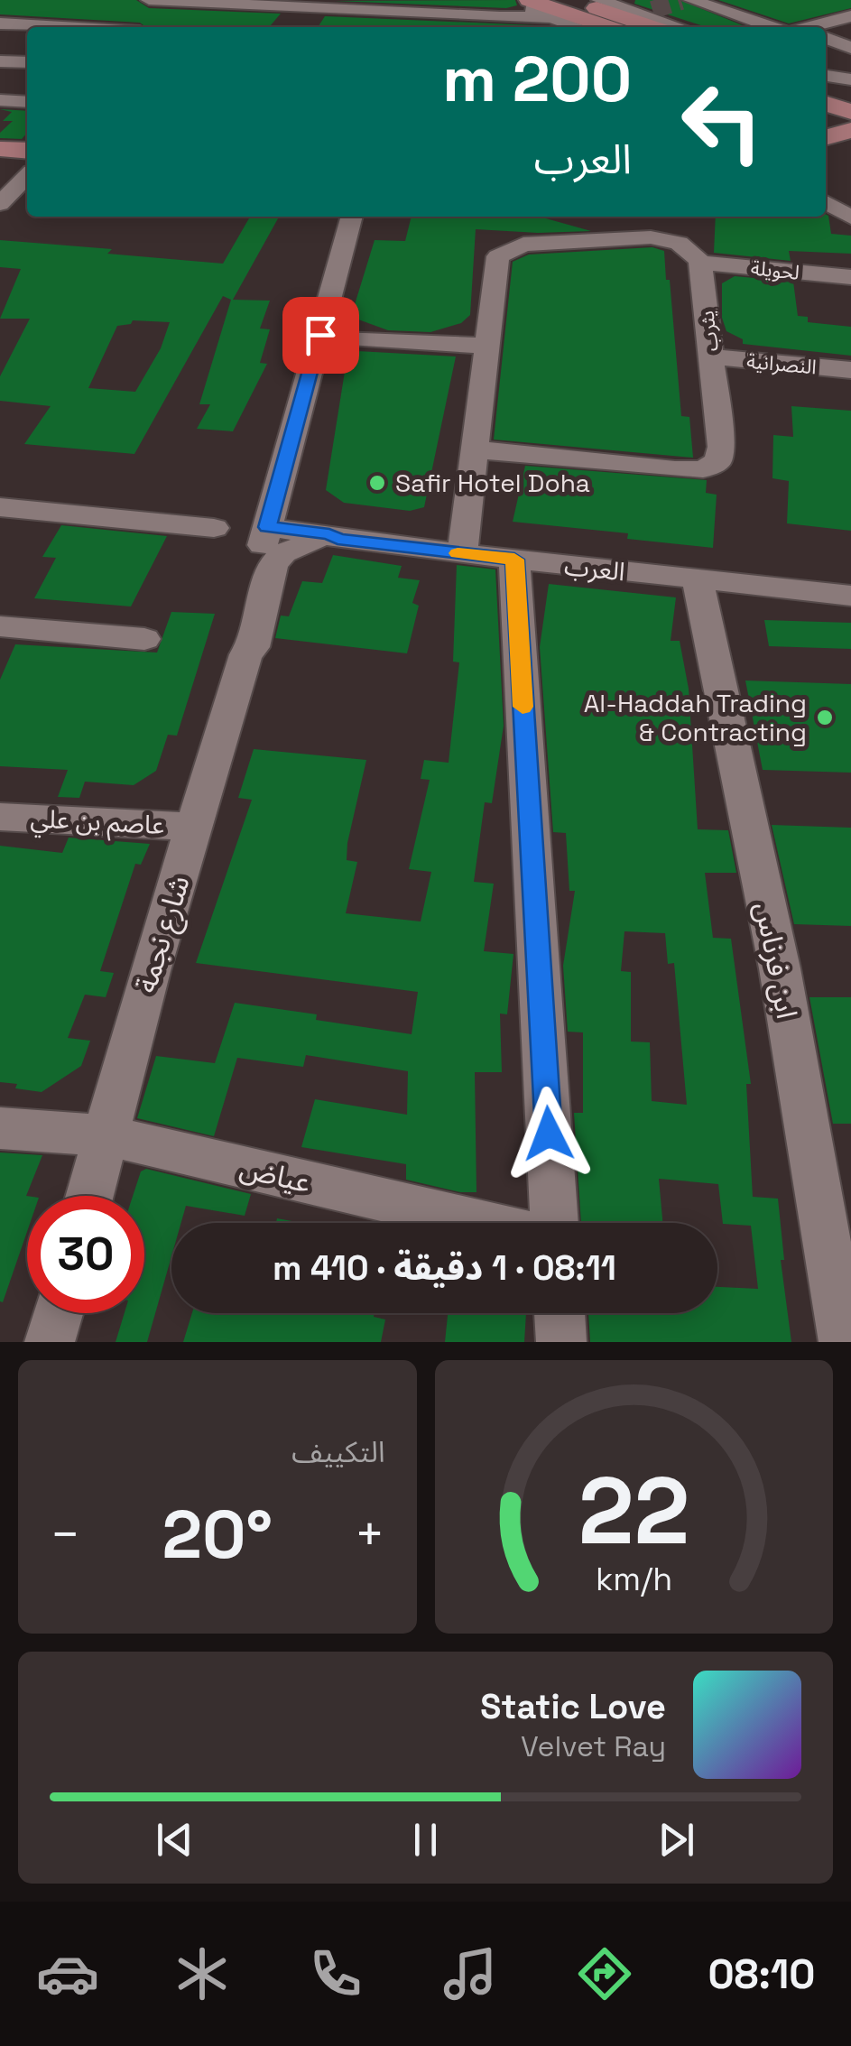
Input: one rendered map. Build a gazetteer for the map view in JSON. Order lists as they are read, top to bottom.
{
  "streets": {
    "street": [
      "لحويلة",
      "يثرب",
      "النصرانية",
      "العرب",
      "عاصم بن علي",
      "شارع نجمة",
      "ابن فرناس",
      "عياض"
    ]
  },
  "crossings": [
    ["لحويلة", "يثرب"],
    ["يثرب", "النصرانية"],
    ["العرب", "شارع نجمة"],
    ["العرب", "ابن فرناس"],
    ["عاصم بن علي", "شارع نجمة"],
    ["شارع نجمة", "عياض"]
  ],
  "places": ["Safir Hotel Doha", "Al-Haddah Trading & Contracting"],
  "page": {
    "turn": ["200 m", "العرب"],
    "limit": "30",
    "trip": "08:11 · 1 دقيقة · 410 m",
    "tile": "التكييف",
    "heat": ["−", "20°", "+"],
    "song": ["Static Love", "Velvet Ray"],
    "tabs": "08:10",
    "gauge": ["22", "km/h"]
  }
}
